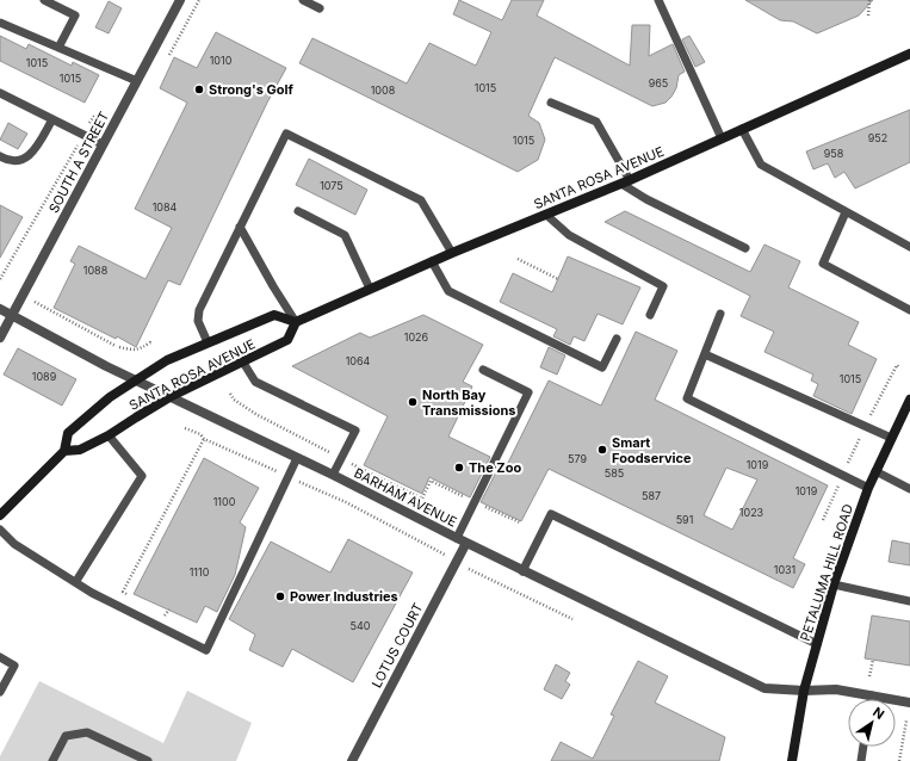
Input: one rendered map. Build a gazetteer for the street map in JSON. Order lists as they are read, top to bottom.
{
  "streets": {
    "main road": ["SANTA ROSA AVENUE", "PETALUMA HILL ROAD"],
    "street": ["SOUTH A STREET", "BARHAM AVENUE", "LOTUS COURT"]
  },
  "crossings": [
    ["SOUTH A STREET", "BARHAM AVENUE"],
    ["SANTA ROSA AVENUE", "BARHAM AVENUE"],
    ["BARHAM AVENUE", "PETALUMA HILL ROAD"],
    ["BARHAM AVENUE", "LOTUS COURT"]
  ],
  "places": [
    "Strong's Golf",
    "North Bay Transmissions",
    "Smart Foodservice",
    "The Zoo",
    "Power Industries"
  ],
  "house_numbers": [
    "1010",
    "1015",
    "1015",
    "965",
    "1015",
    "1008",
    "952",
    "1015",
    "958",
    "1075",
    "1084",
    "1088",
    "1026",
    "1064",
    "1089",
    "1015",
    "579",
    "1019",
    "585",
    "1019",
    "587",
    "1100",
    "1023",
    "591",
    "1031",
    "1110",
    "540"
  ],
  "north": "top right"
}
